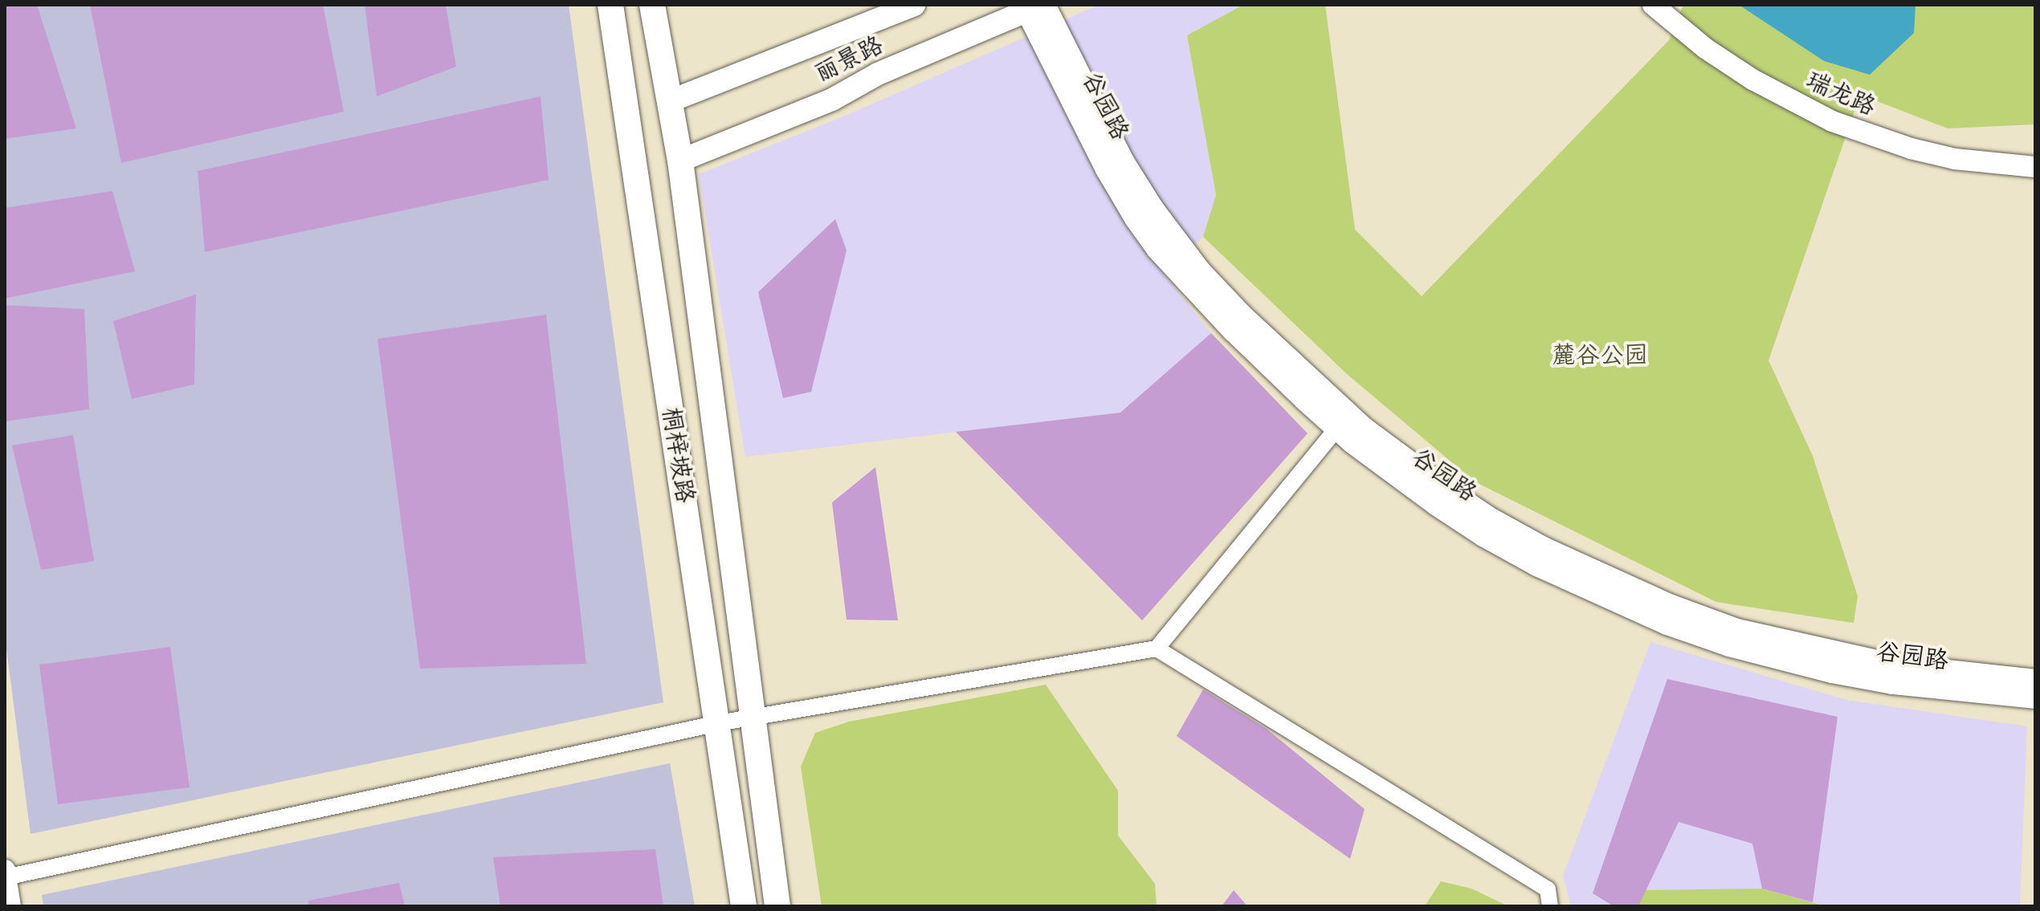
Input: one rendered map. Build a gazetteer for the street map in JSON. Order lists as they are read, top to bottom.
{
  "streets": {
    "main road": ["丽景路", "谷园路", "桐梓坡路"],
    "street": ["瑞龙路"]
  },
  "crossings": [
    ["丽景路", "谷园路"],
    ["丽景路", "桐梓坡路"]
  ],
  "parks": ["麓谷公园"]
}
